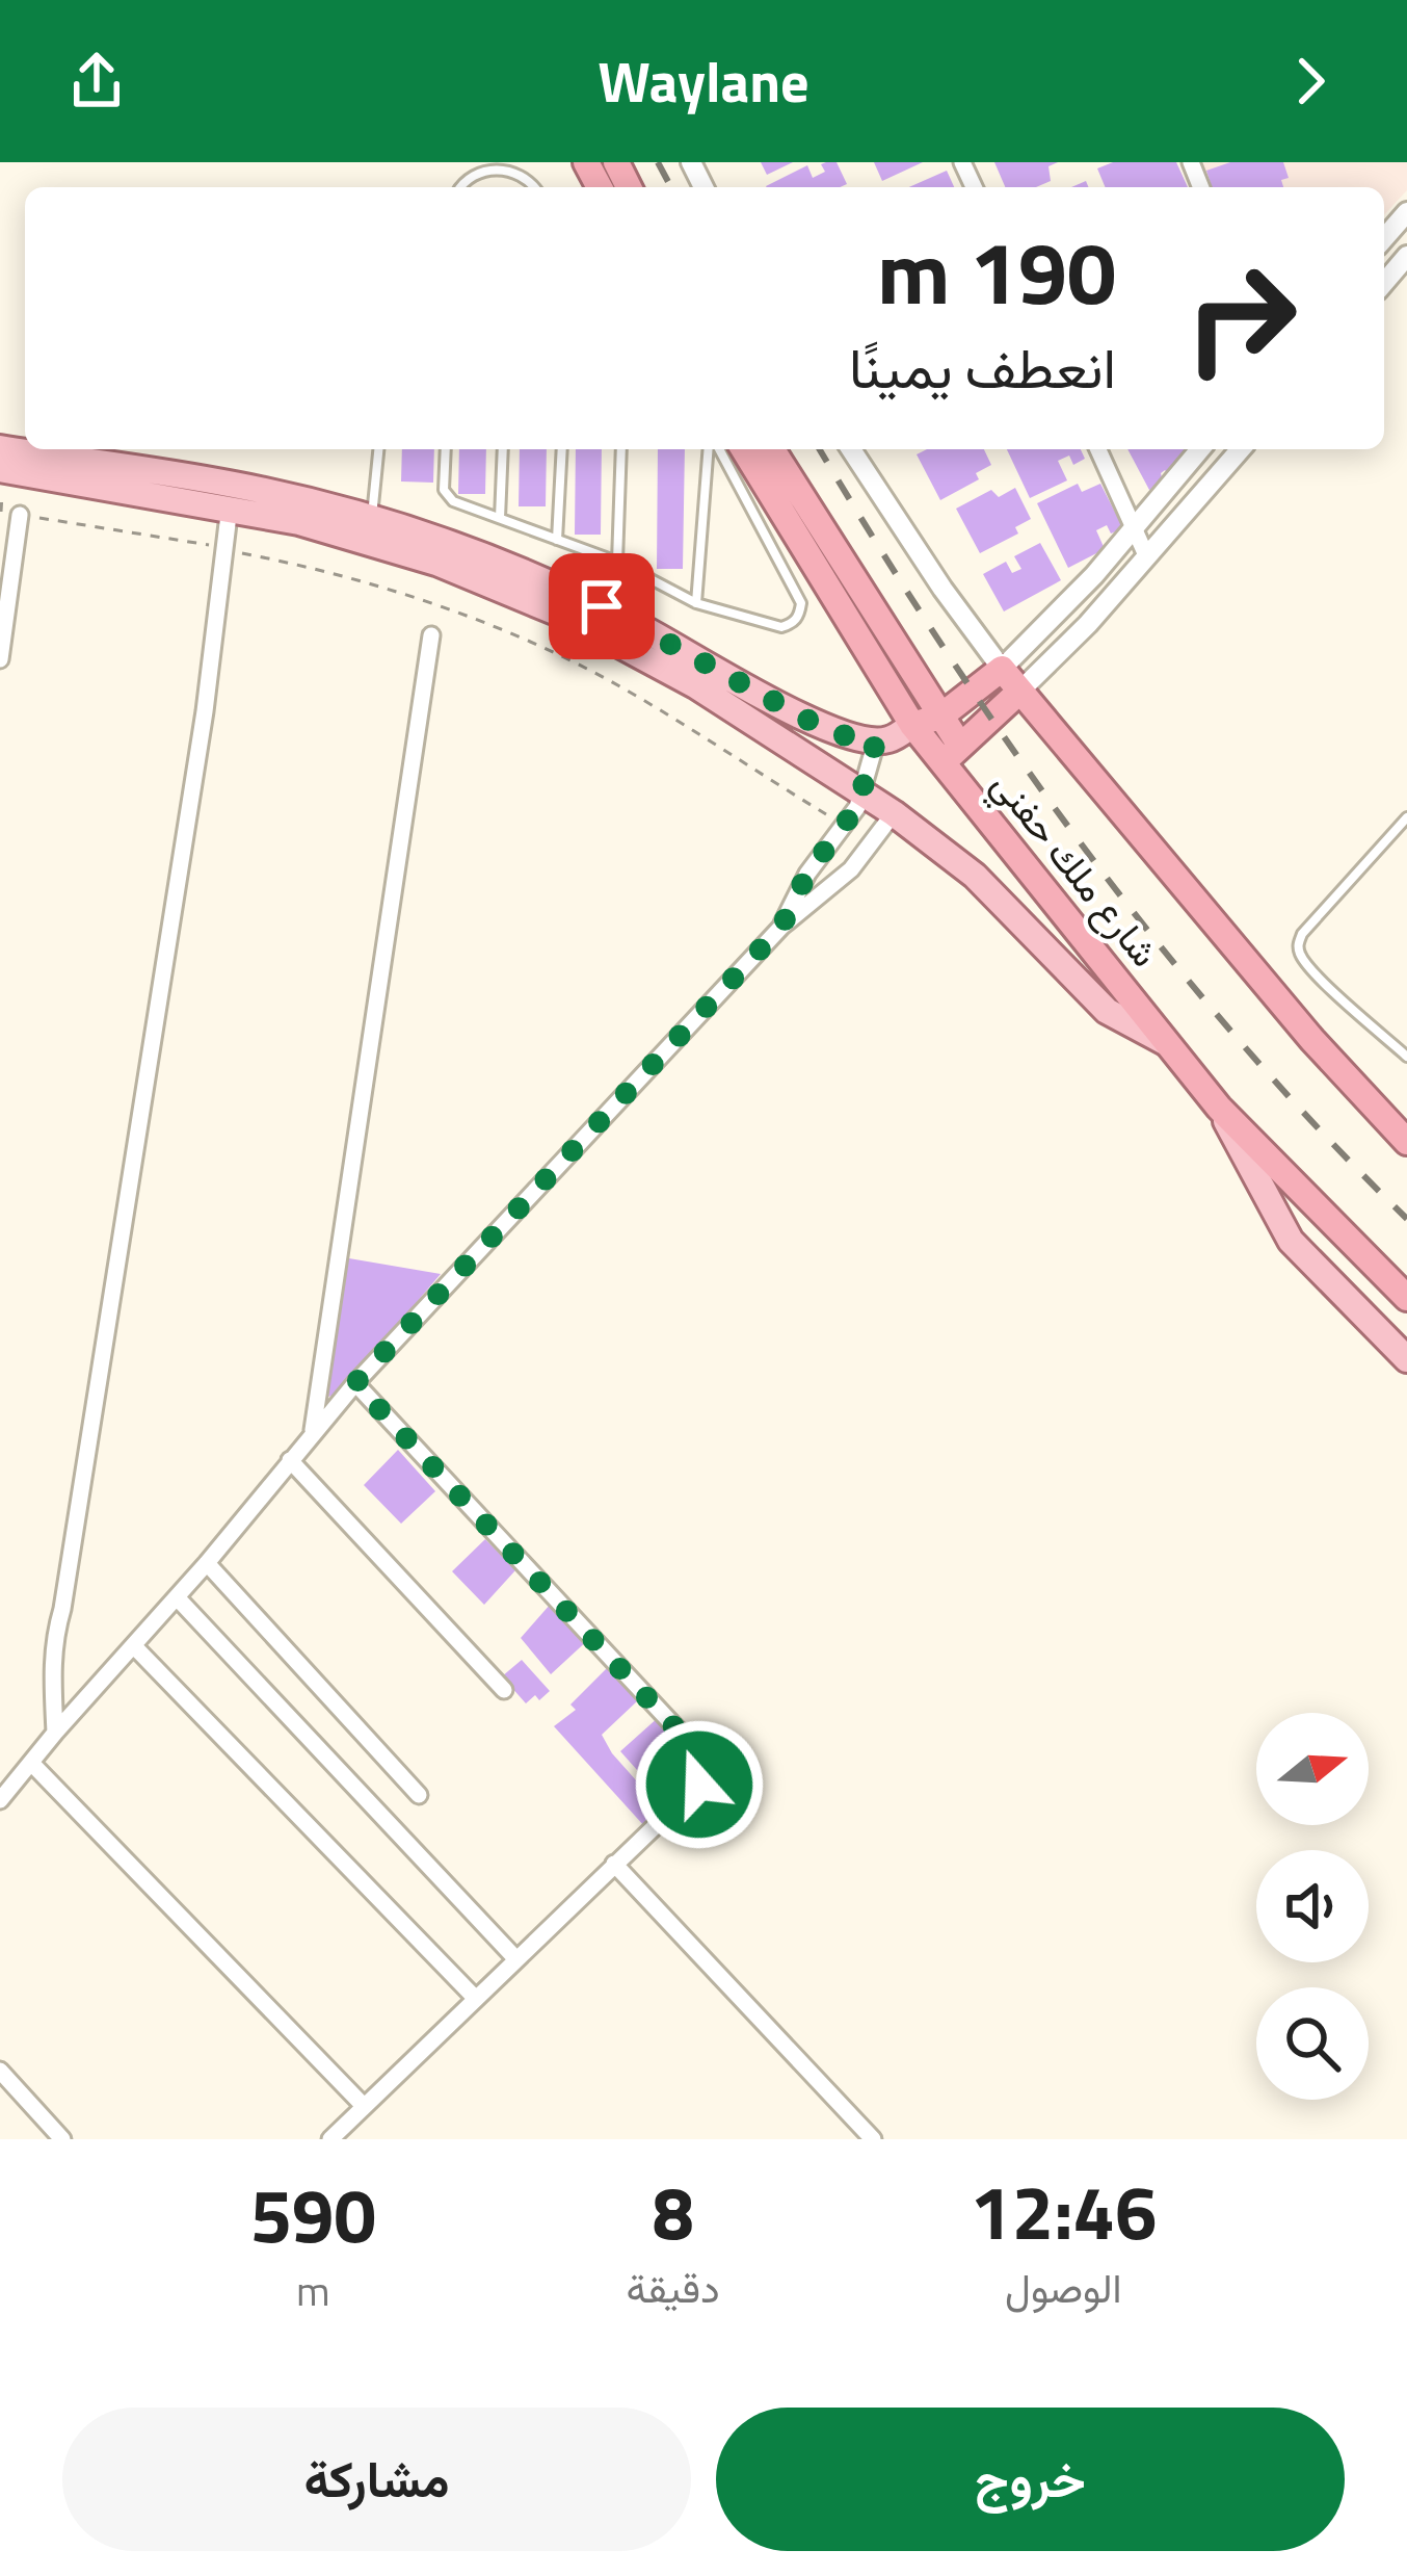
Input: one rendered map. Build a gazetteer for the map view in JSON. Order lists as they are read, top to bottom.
{
  "streets": {
    "highway": ["شارع ملك حفني"]
  },
  "north": "right",
  "page": {
    "header": "Waylane",
    "turn": ["190 m", "انعطف يمينًا"],
    "eta": [
      "12:46",
      "الوصول",
      "8",
      "دقيقة",
      "590",
      "m"
    ],
    "buttons": ["خروج", "مشاركة"]
  }
}
